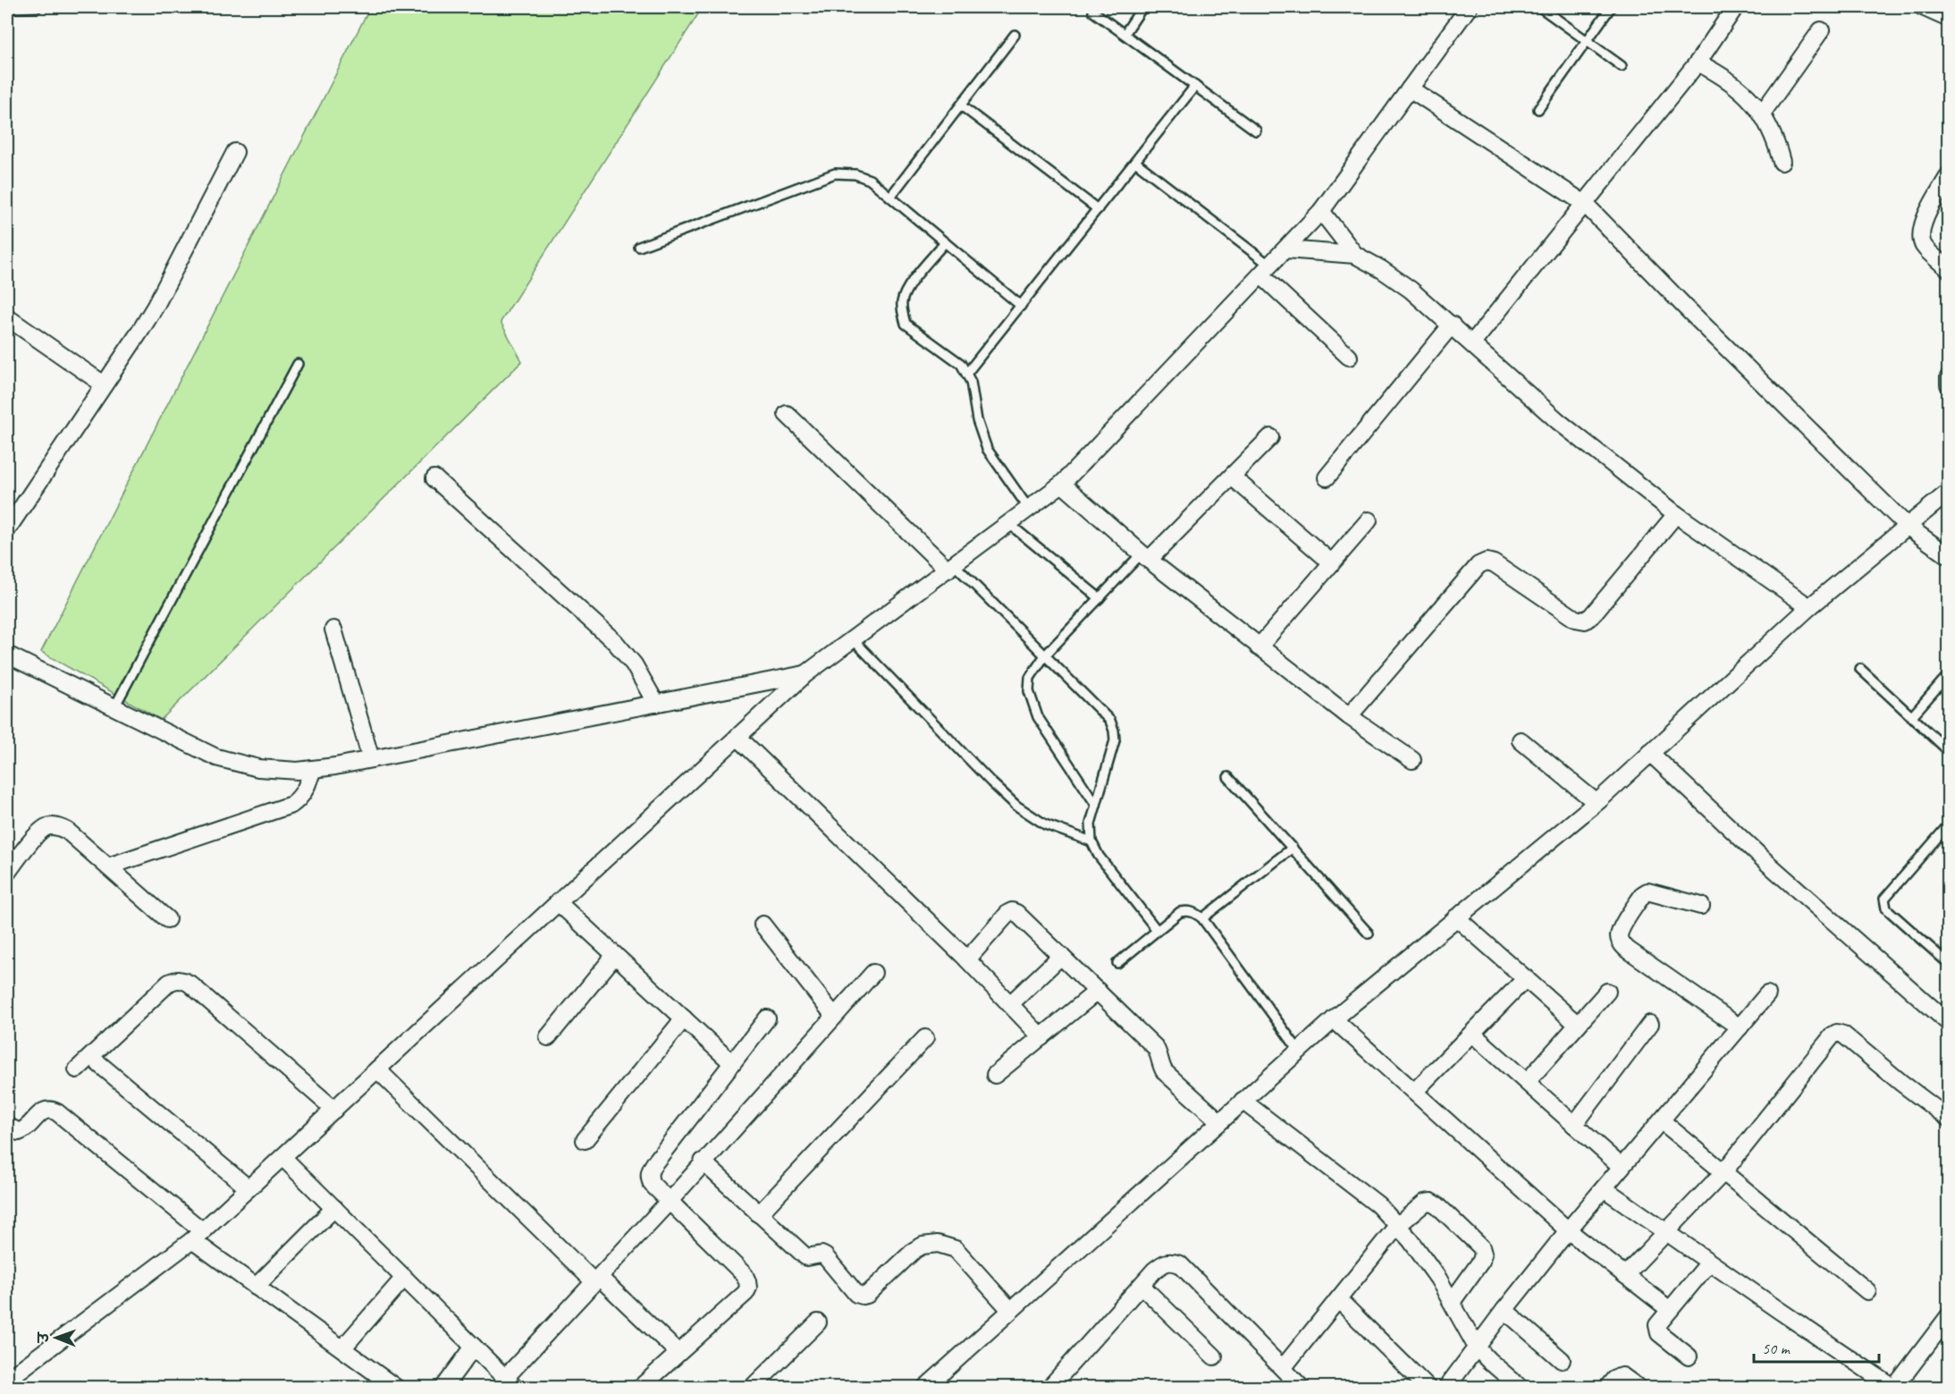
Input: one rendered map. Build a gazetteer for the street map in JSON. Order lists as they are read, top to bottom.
{
  "scale_bar": "50 m",
  "north": "left"
}
